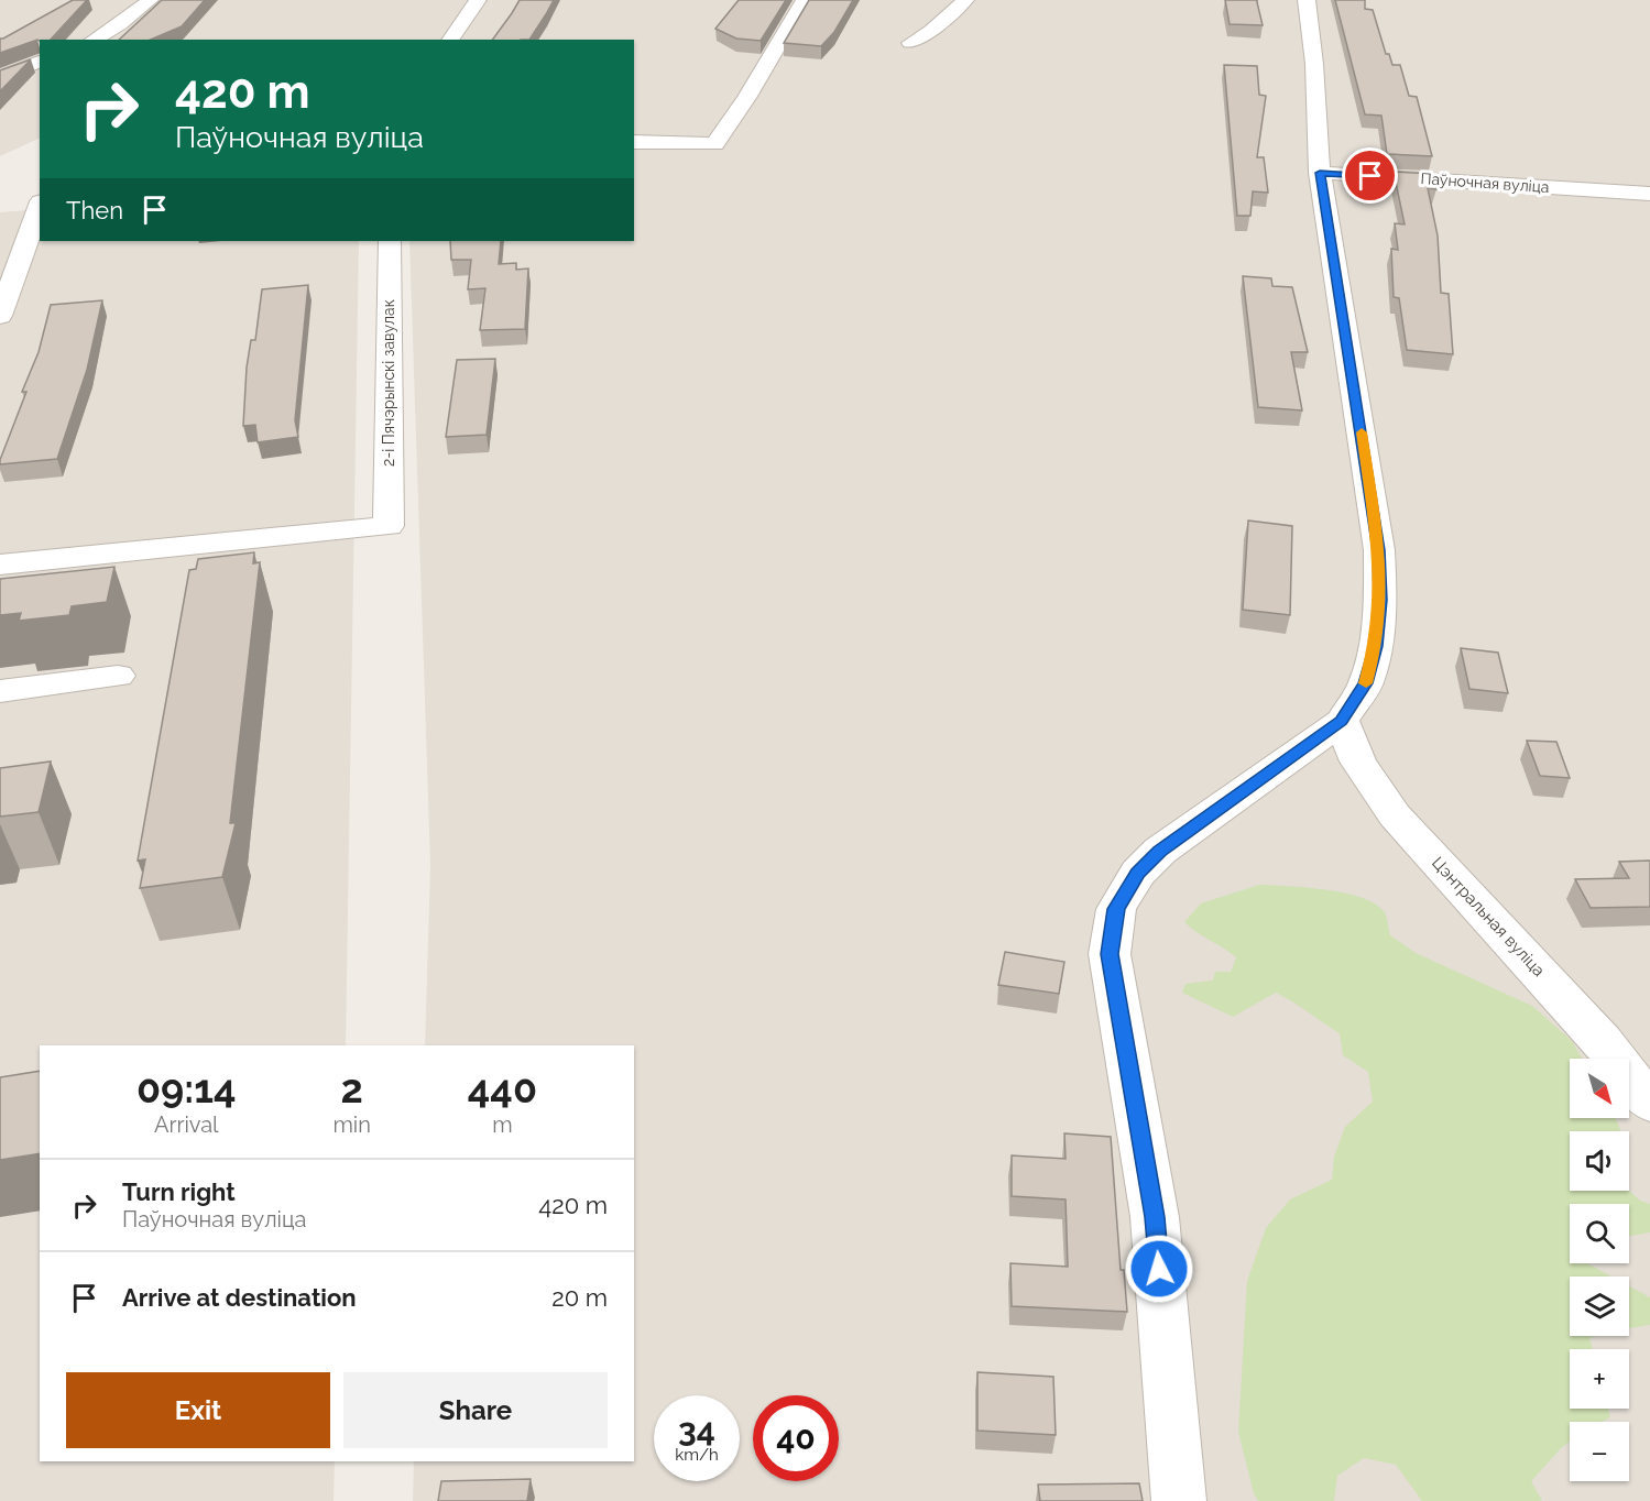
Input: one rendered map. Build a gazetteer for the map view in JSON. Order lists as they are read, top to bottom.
{
  "streets": {
    "street": ["Паўночная вуліца", "2-і Пячэрынскі завулак", "Цэнтральная вуліца"]
  },
  "north": "bottom right",
  "page": {
    "turn": ["420 m", "Паўночная вуліца"],
    "then": "Then",
    "eta": [
      "09:14",
      "Arrival",
      "2",
      "min",
      "440",
      "m"
    ],
    "map_buttons": ["+", "−"],
    "list": [
      {
        "name": "Turn right",
        "note": "Паўночная вуліца",
        "value": "420 m"
      },
      {
        "name": "Arrive at destination",
        "value": "20 m"
      }
    ],
    "buttons": ["Exit", "Share"],
    "speed": "34 km/h",
    "limit": "40"
  }
}
